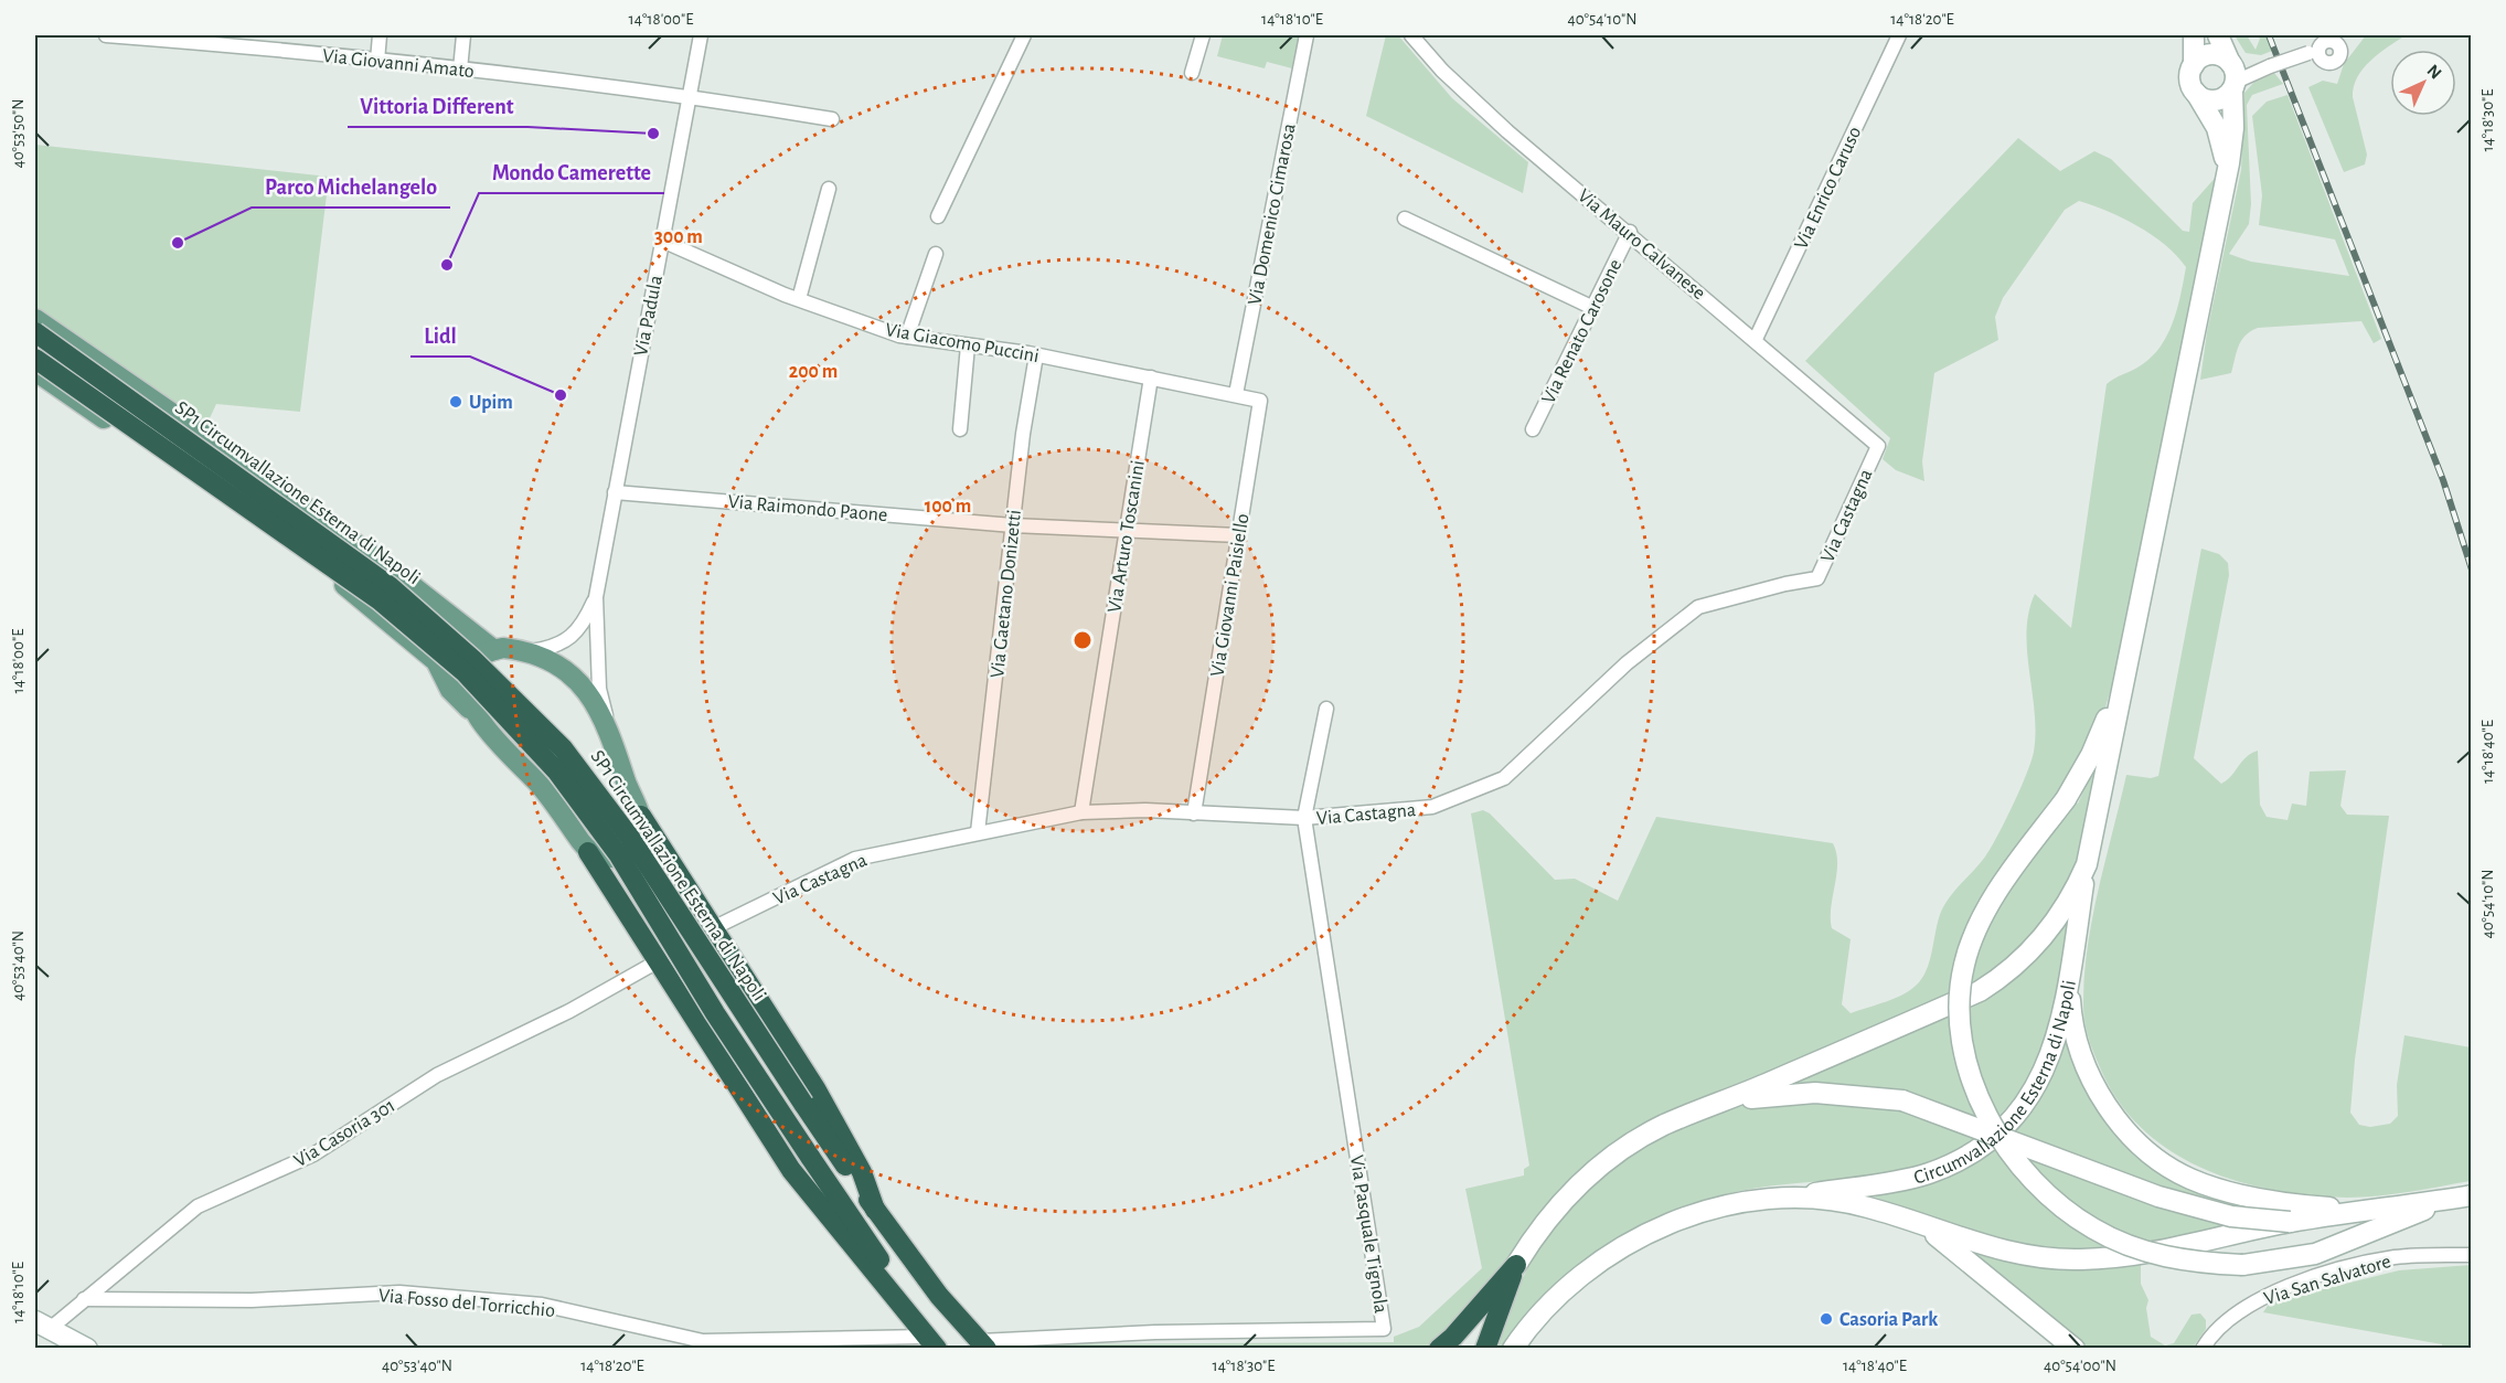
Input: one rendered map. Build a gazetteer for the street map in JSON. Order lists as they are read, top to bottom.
{
  "streets": {
    "highway": ["SP1 Circumvallazione Esterna di Napoli"],
    "main road": ["Circumvallazione Esterna di Napoli"],
    "street": [
      "Via Giovanni Amato",
      "Via Enrico Caruso",
      "Via Domenico Cimarosa",
      "Via Mauro Calvanese",
      "Via Padula",
      "Via Renato Carosone",
      "Via Giacomo Puccini",
      "Via Raimondo Paone",
      "Via Castagna",
      "Via Arturo Toscanini",
      "Via Gaetano Donizetti",
      "Via Giovanni Paisiello",
      "Via Casoria 301",
      "Via Pasquale Tignola",
      "Via San Salvatore",
      "Via Fosso del Torricchio"
    ]
  },
  "crossings": [
    ["Via Giovanni Amato", "Via Padula"],
    ["Via Enrico Caruso", "Via Mauro Calvanese"],
    ["Via Domenico Cimarosa", "Via Giacomo Puccini"],
    ["Via Domenico Cimarosa", "Via Giovanni Paisiello"],
    ["Via Mauro Calvanese", "Via Renato Carosone"],
    ["Via Mauro Calvanese", "Via Castagna"],
    ["Via Padula", "Via Giacomo Puccini"],
    ["Via Padula", "Via Raimondo Paone"],
    ["Via Giacomo Puccini", "Via Arturo Toscanini"],
    ["Via Giacomo Puccini", "Via Gaetano Donizetti"],
    ["Via Giacomo Puccini", "Via Giovanni Paisiello"],
    ["SP1 Circumvallazione Esterna di Napoli", "Via Pasquale Tignola"],
    ["Via Raimondo Paone", "Via Arturo Toscanini"],
    ["Via Raimondo Paone", "Via Gaetano Donizetti"],
    ["Via Raimondo Paone", "Via Giovanni Paisiello"],
    ["Via Castagna", "Via Arturo Toscanini"],
    ["Via Castagna", "Via Gaetano Donizetti"],
    ["Via Castagna", "Via Giovanni Paisiello"],
    ["Via Castagna", "Via Pasquale Tignola"],
    ["Via Casoria 301", "Via Fosso del Torricchio"]
  ],
  "places": [
    "Vittoria Different",
    "Parco Michelangelo",
    "Mondo Camerette",
    "Lidl",
    "Upim",
    "Casoria Park"
  ],
  "north": "top right",
  "coordinates": [
    "14°18'00\"E",
    "14°18'10\"E",
    "40°54'10\"N",
    "14°18'20\"E",
    "14°18'30\"E",
    "40°53'50\"N",
    "14°18'40\"E",
    "40°53'40\"N",
    "40°54'00\"N"
  ],
  "rings": ["300 m", "200 m", "100 m"]
}
